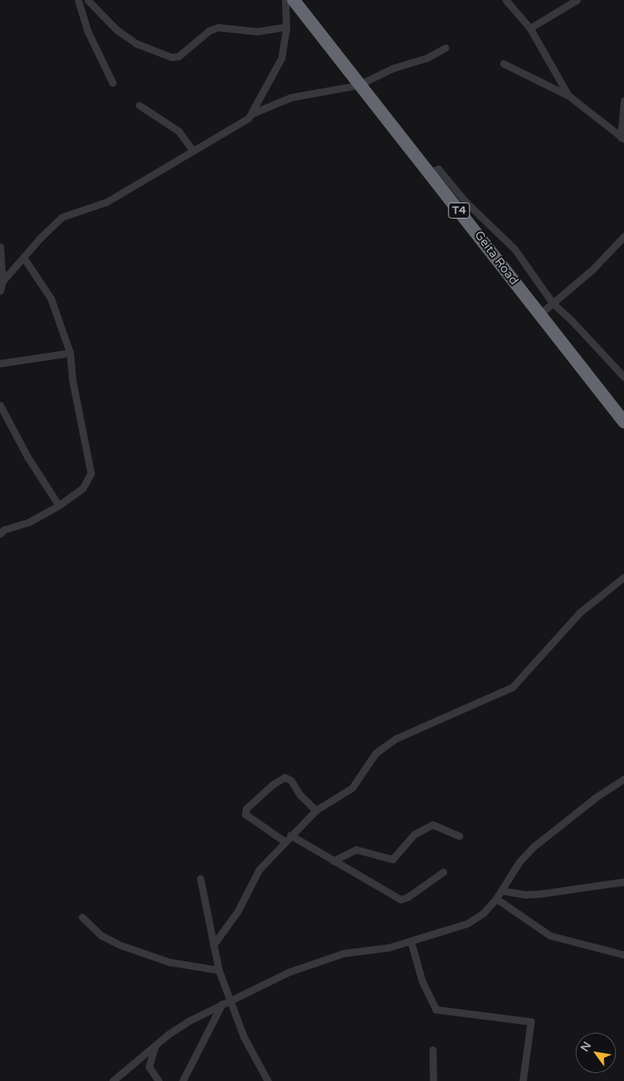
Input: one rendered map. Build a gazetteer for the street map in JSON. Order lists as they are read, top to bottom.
{
  "streets": {
    "highway": ["T4", "Geita Road"]
  },
  "north": "top left"
}
